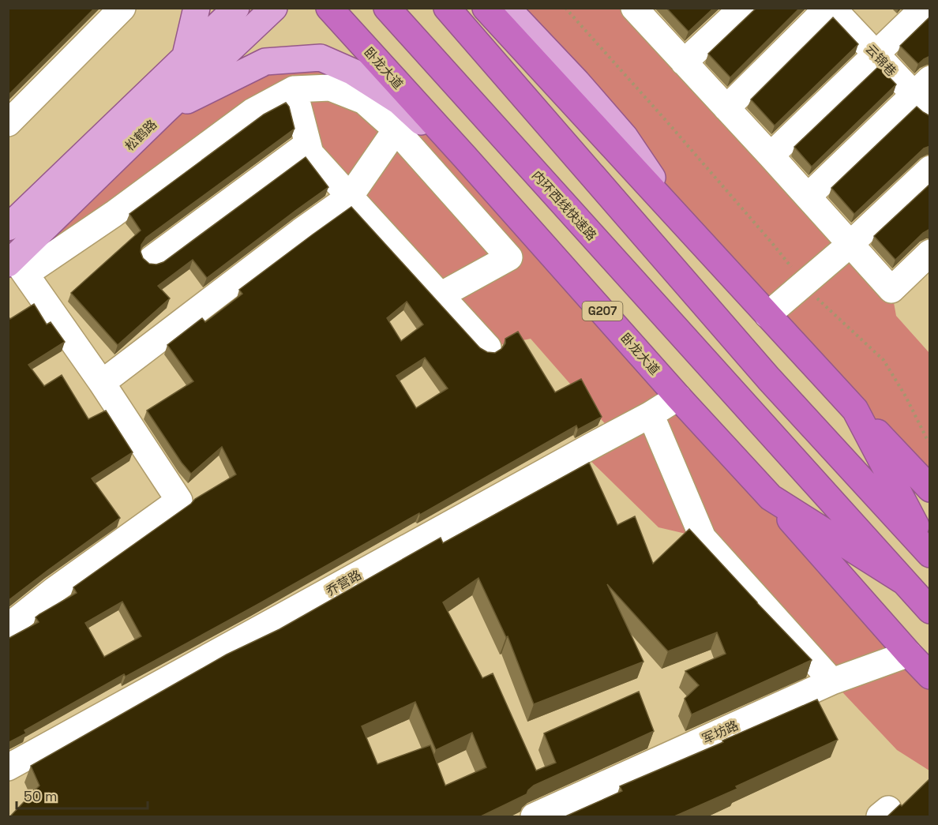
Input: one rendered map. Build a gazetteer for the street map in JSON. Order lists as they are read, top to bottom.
{
  "streets": {
    "highway": ["卧龙大道", "内环西线快速路", "G207"],
    "main road": ["松鹤路"],
    "street": ["云锦巷", "乔营路", "军坊路"]
  },
  "crossings": [
    ["卧龙大道", "内环西线快速路"],
    ["卧龙大道", "乔营路"]
  ],
  "scale_bar": "50 m"
}
